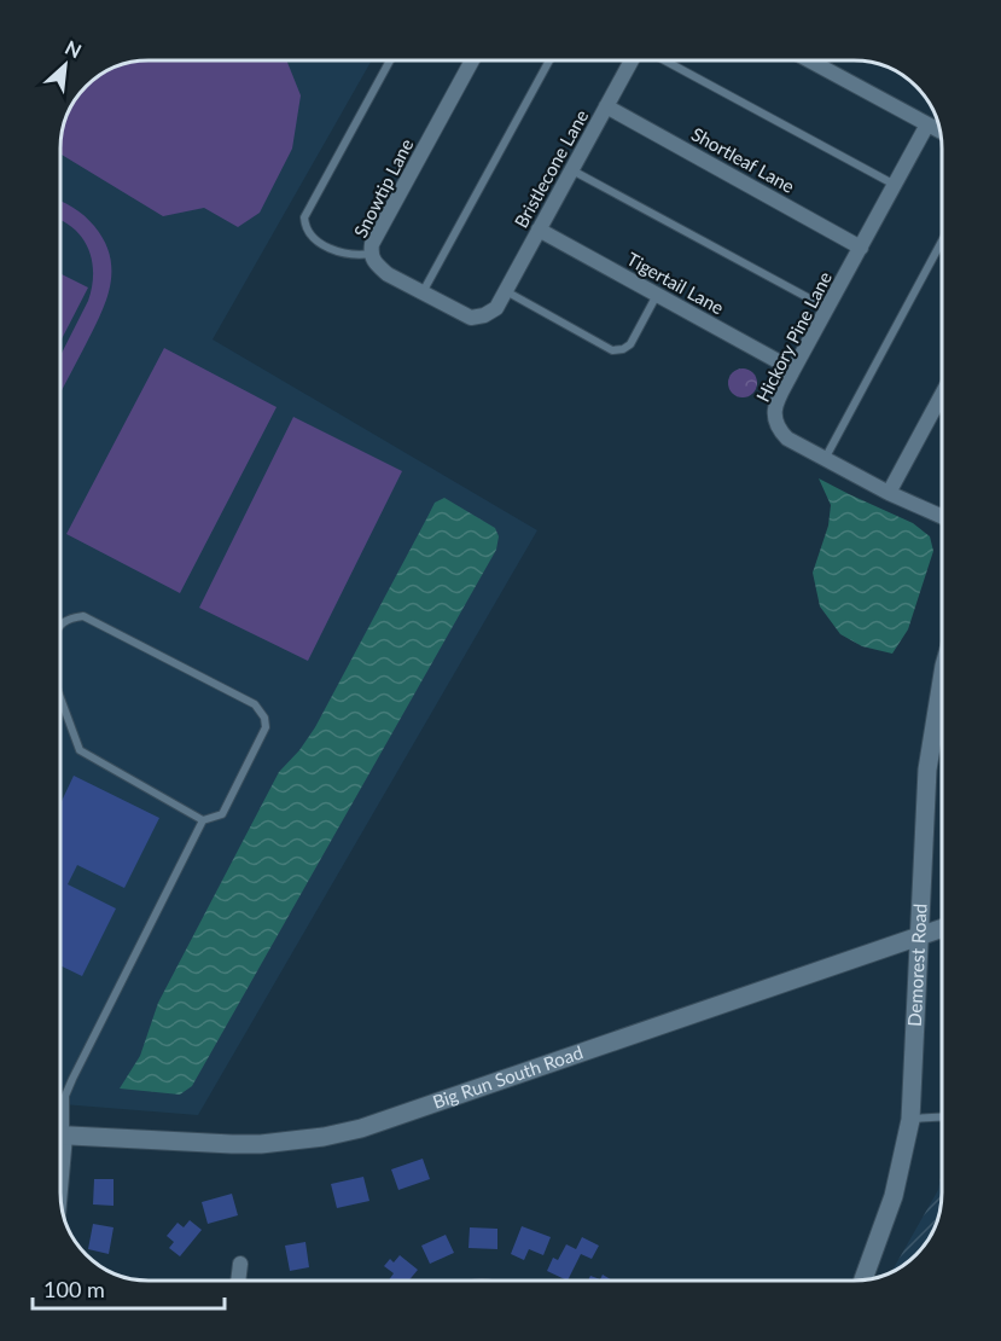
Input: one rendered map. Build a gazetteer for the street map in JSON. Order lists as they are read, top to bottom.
{
  "streets": {
    "street": [
      "Shortleaf Lane",
      "Bristlecone Lane",
      "Snowtip Lane",
      "Tigertail Lane",
      "Hickory Pine Lane",
      "Demorest Road",
      "Big Run South Road"
    ]
  },
  "crossings": [
    ["Shortleaf Lane", "Bristlecone Lane"],
    ["Shortleaf Lane", "Hickory Pine Lane"],
    ["Bristlecone Lane", "Snowtip Lane"],
    ["Bristlecone Lane", "Tigertail Lane"],
    ["Tigertail Lane", "Hickory Pine Lane"],
    ["Demorest Road", "Big Run South Road"]
  ],
  "scale_bar": "100 m",
  "north": "top right"
}
